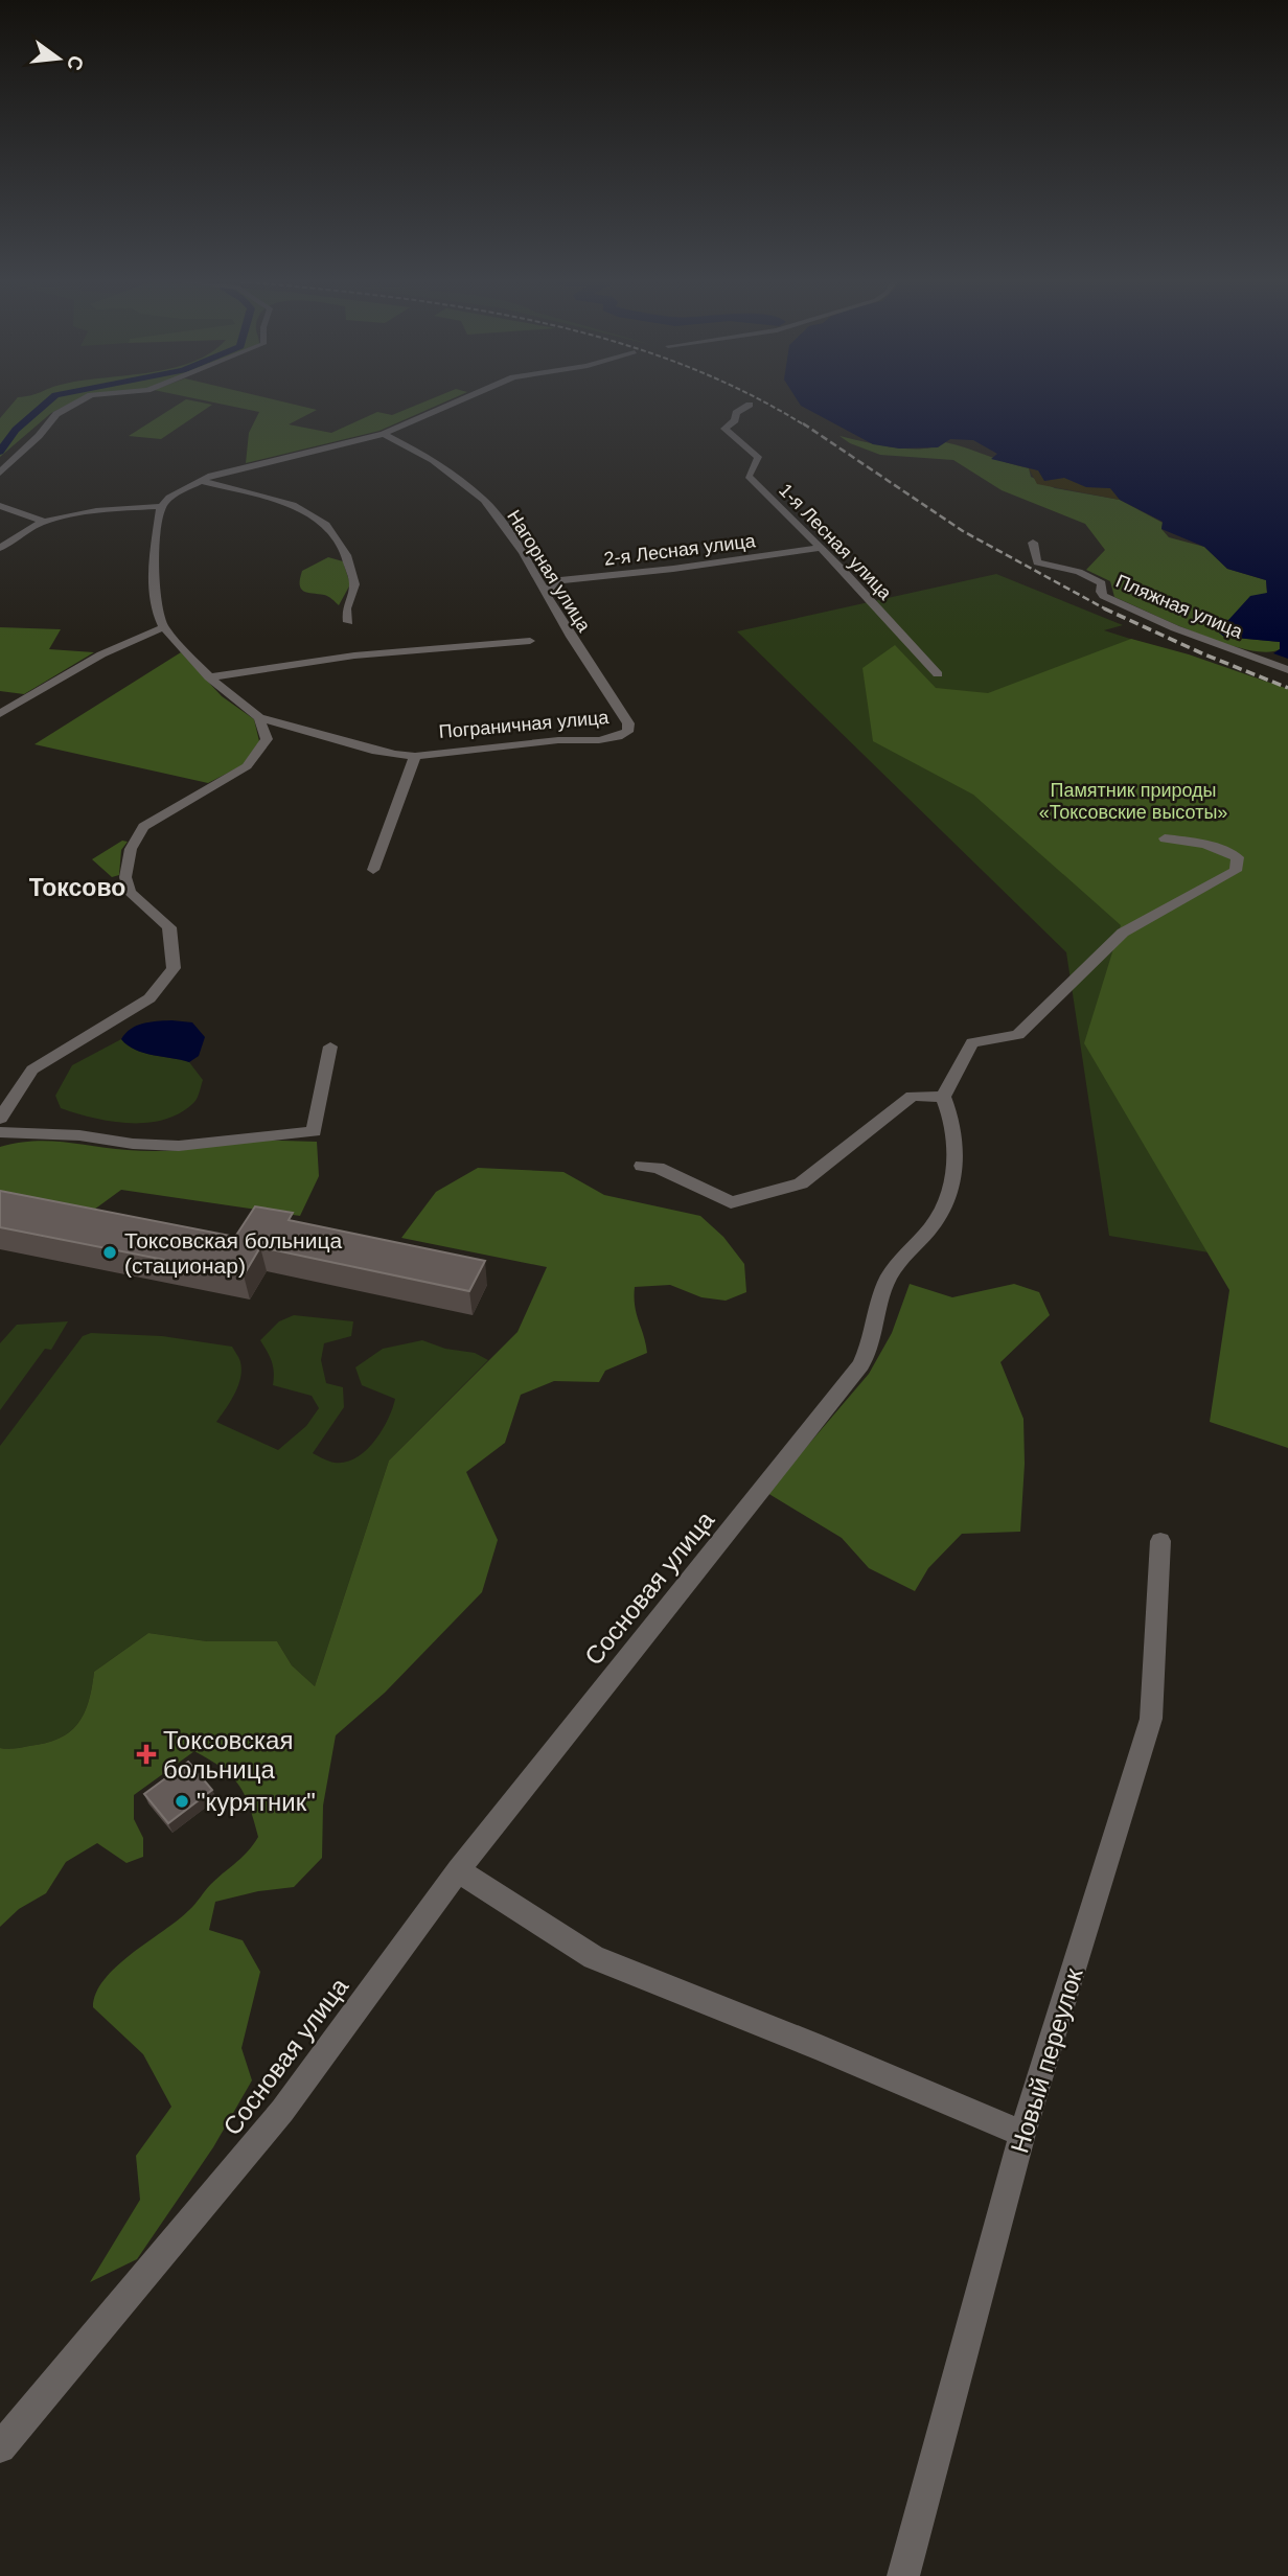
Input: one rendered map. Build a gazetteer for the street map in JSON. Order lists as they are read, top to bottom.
{
  "streets": {
    "street": [
      "1-я Лесная улица",
      "2-я Лесная улица",
      "Нагорная улица",
      "Пляжная улица",
      "Пограничная улица",
      "Сосновая улица",
      "Новый переулок"
    ]
  },
  "crossings": [
    ["1-я Лесная улица", "2-я Лесная улица"],
    ["2-я Лесная улица", "Нагорная улица"],
    ["Нагорная улица", "Пограничная улица"]
  ],
  "districts": ["Токсово"],
  "parks": ["Памятник природы «Токсовские высоты»"],
  "places": {
    "other": ["Токсовская больница (стационар)", "\"курятник\""],
    "health": ["Токсовская больница"]
  },
  "north": "right"
}
